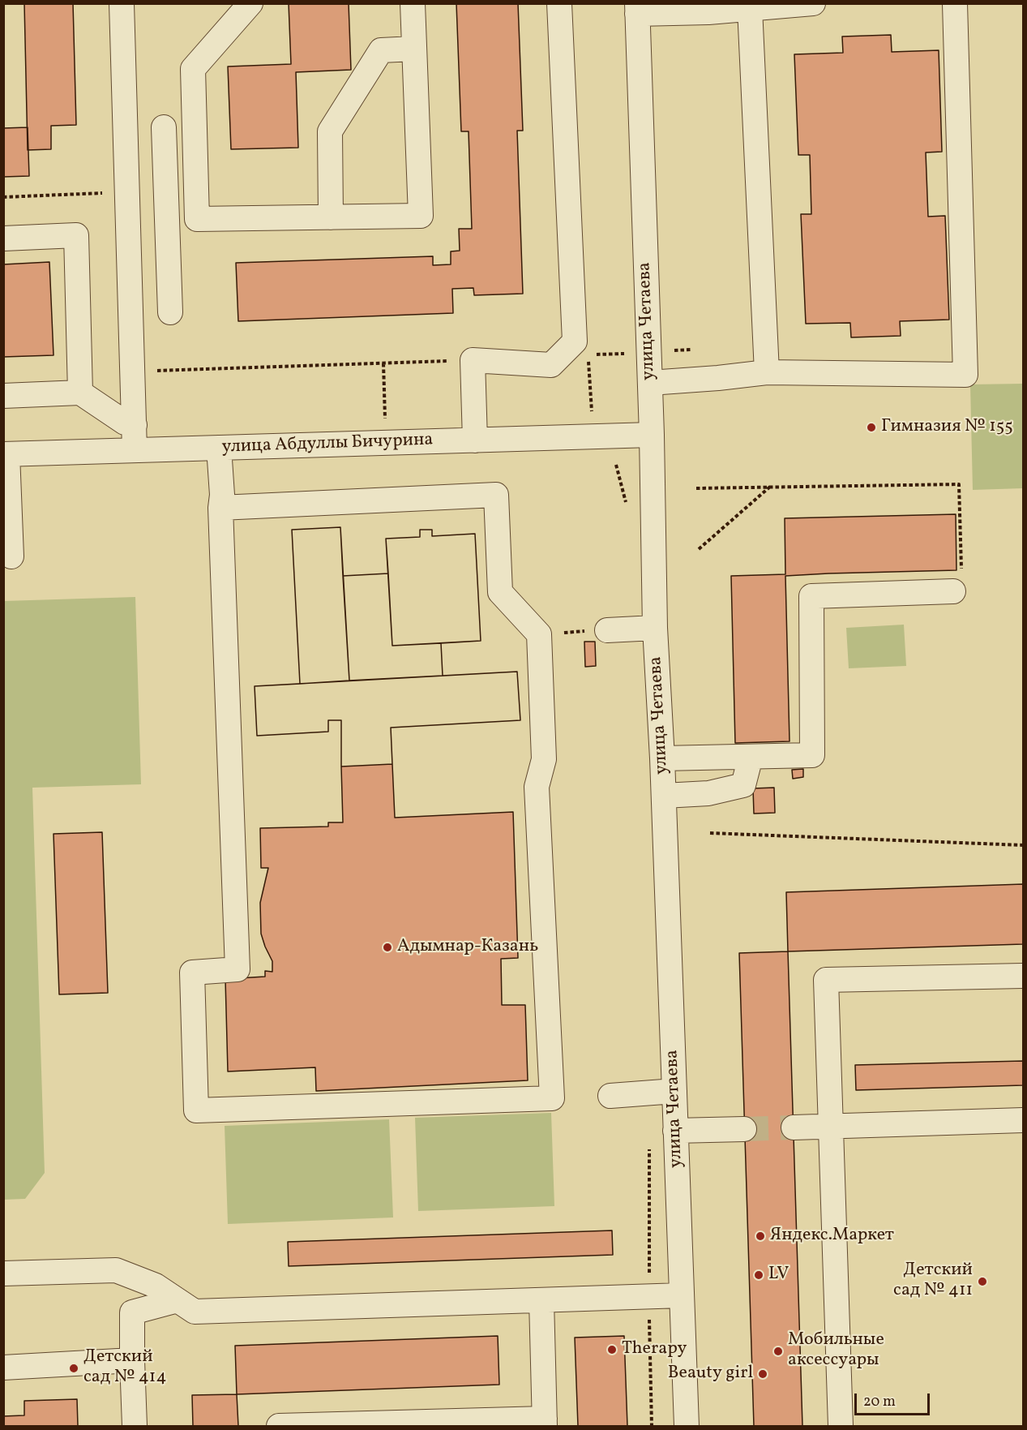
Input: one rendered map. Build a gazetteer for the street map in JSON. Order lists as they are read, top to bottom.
{
  "streets": {
    "street": ["улица Четаева", "улица Абдуллы Бичурина"]
  },
  "crossings": [
    ["улица Четаева", "улица Абдуллы Бичурина"]
  ],
  "places": [
    "Гимназия № 155",
    "Адымнар-Казань",
    "Яндекс.Маркет",
    "LV",
    "Детский сад № 411",
    "Therapy",
    "Мобильные аксессуары",
    "Детский сад № 414",
    "Beauty girl"
  ],
  "scale_bar": "20 m"
}
